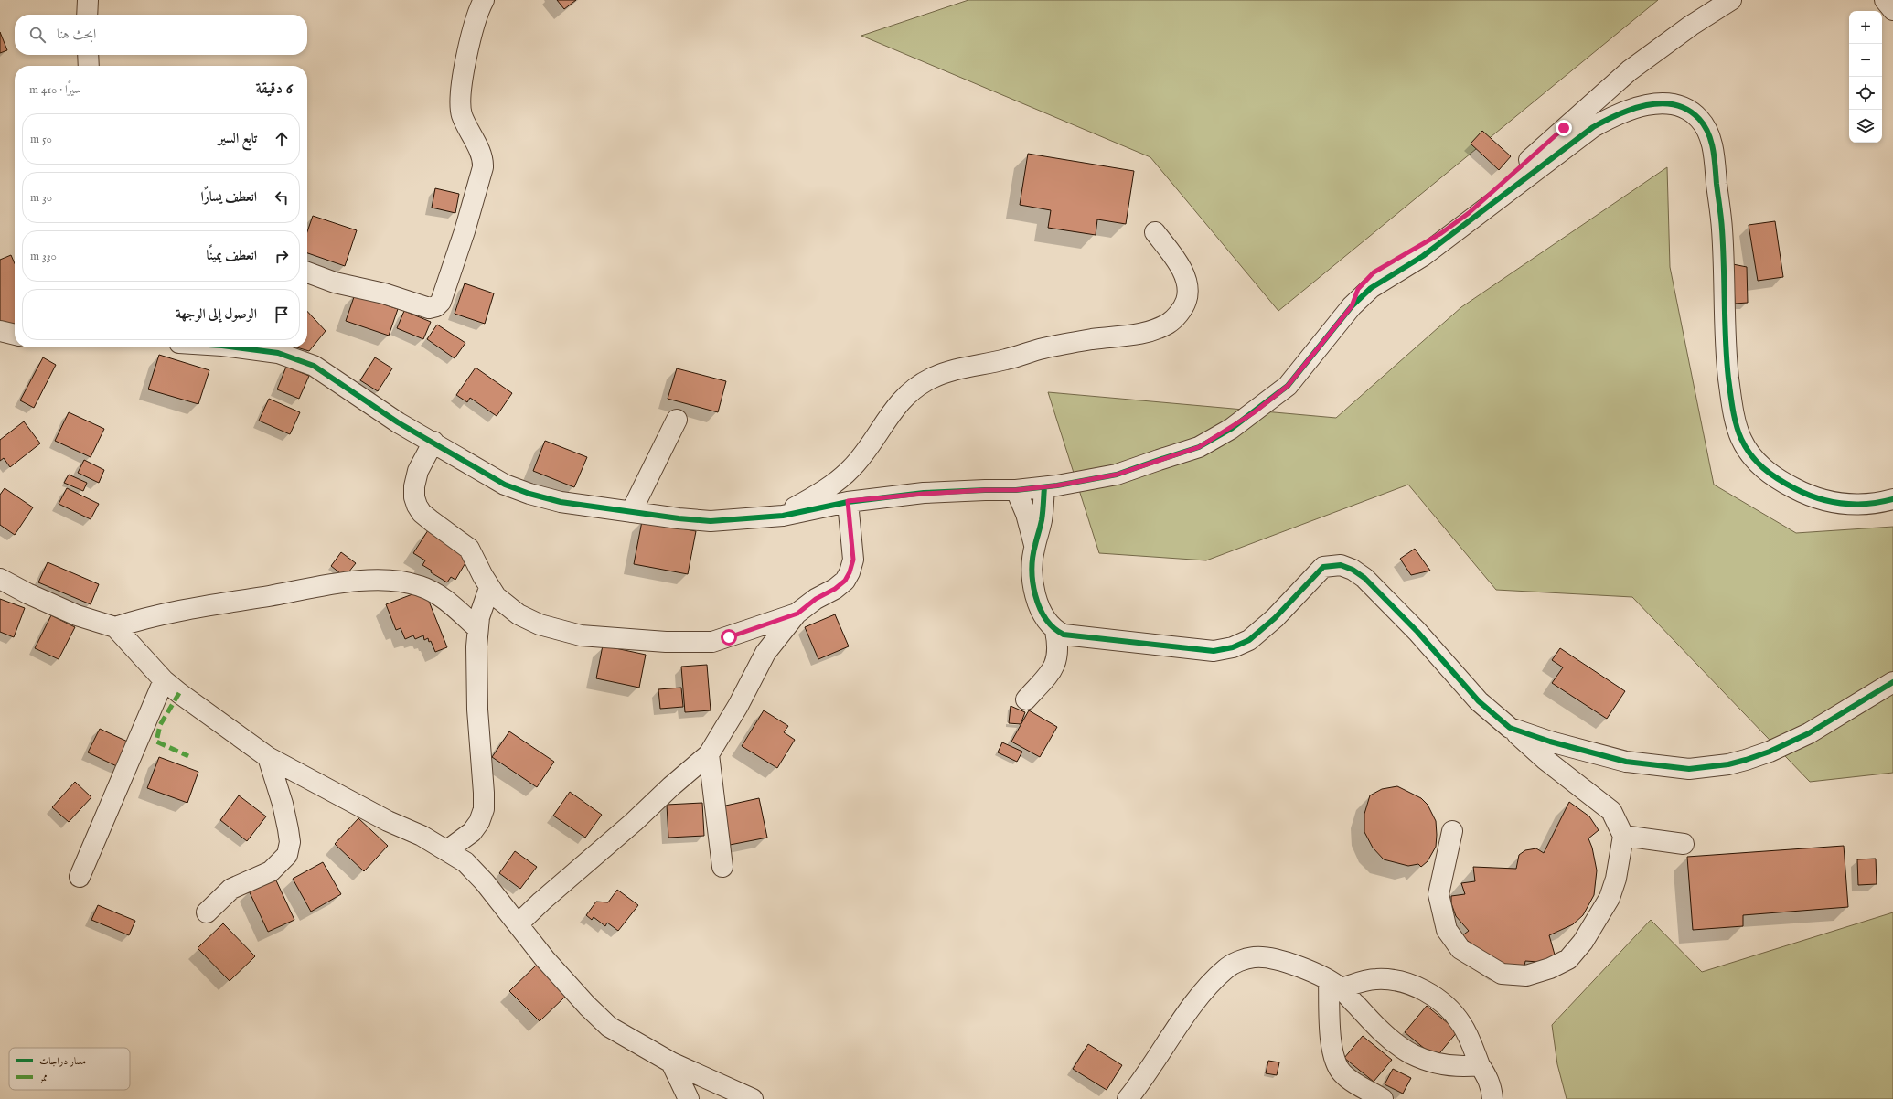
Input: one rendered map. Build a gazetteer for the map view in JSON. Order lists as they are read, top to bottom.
{
  "legend": ["مسار دراجات", "ممر"],
  "page": {
    "map_buttons": ["+", "−"],
    "search": "ابحث هنا",
    "heading": ["6 دقيقة", "سيرًا · 410 m"],
    "list": [
      ["تابع السير", "50 m"],
      ["انعطف يسارًا", "30 m"],
      ["انعطف يمينًا", "330 m"],
      "الوصول إلى الوجهة"
    ]
  }
}
